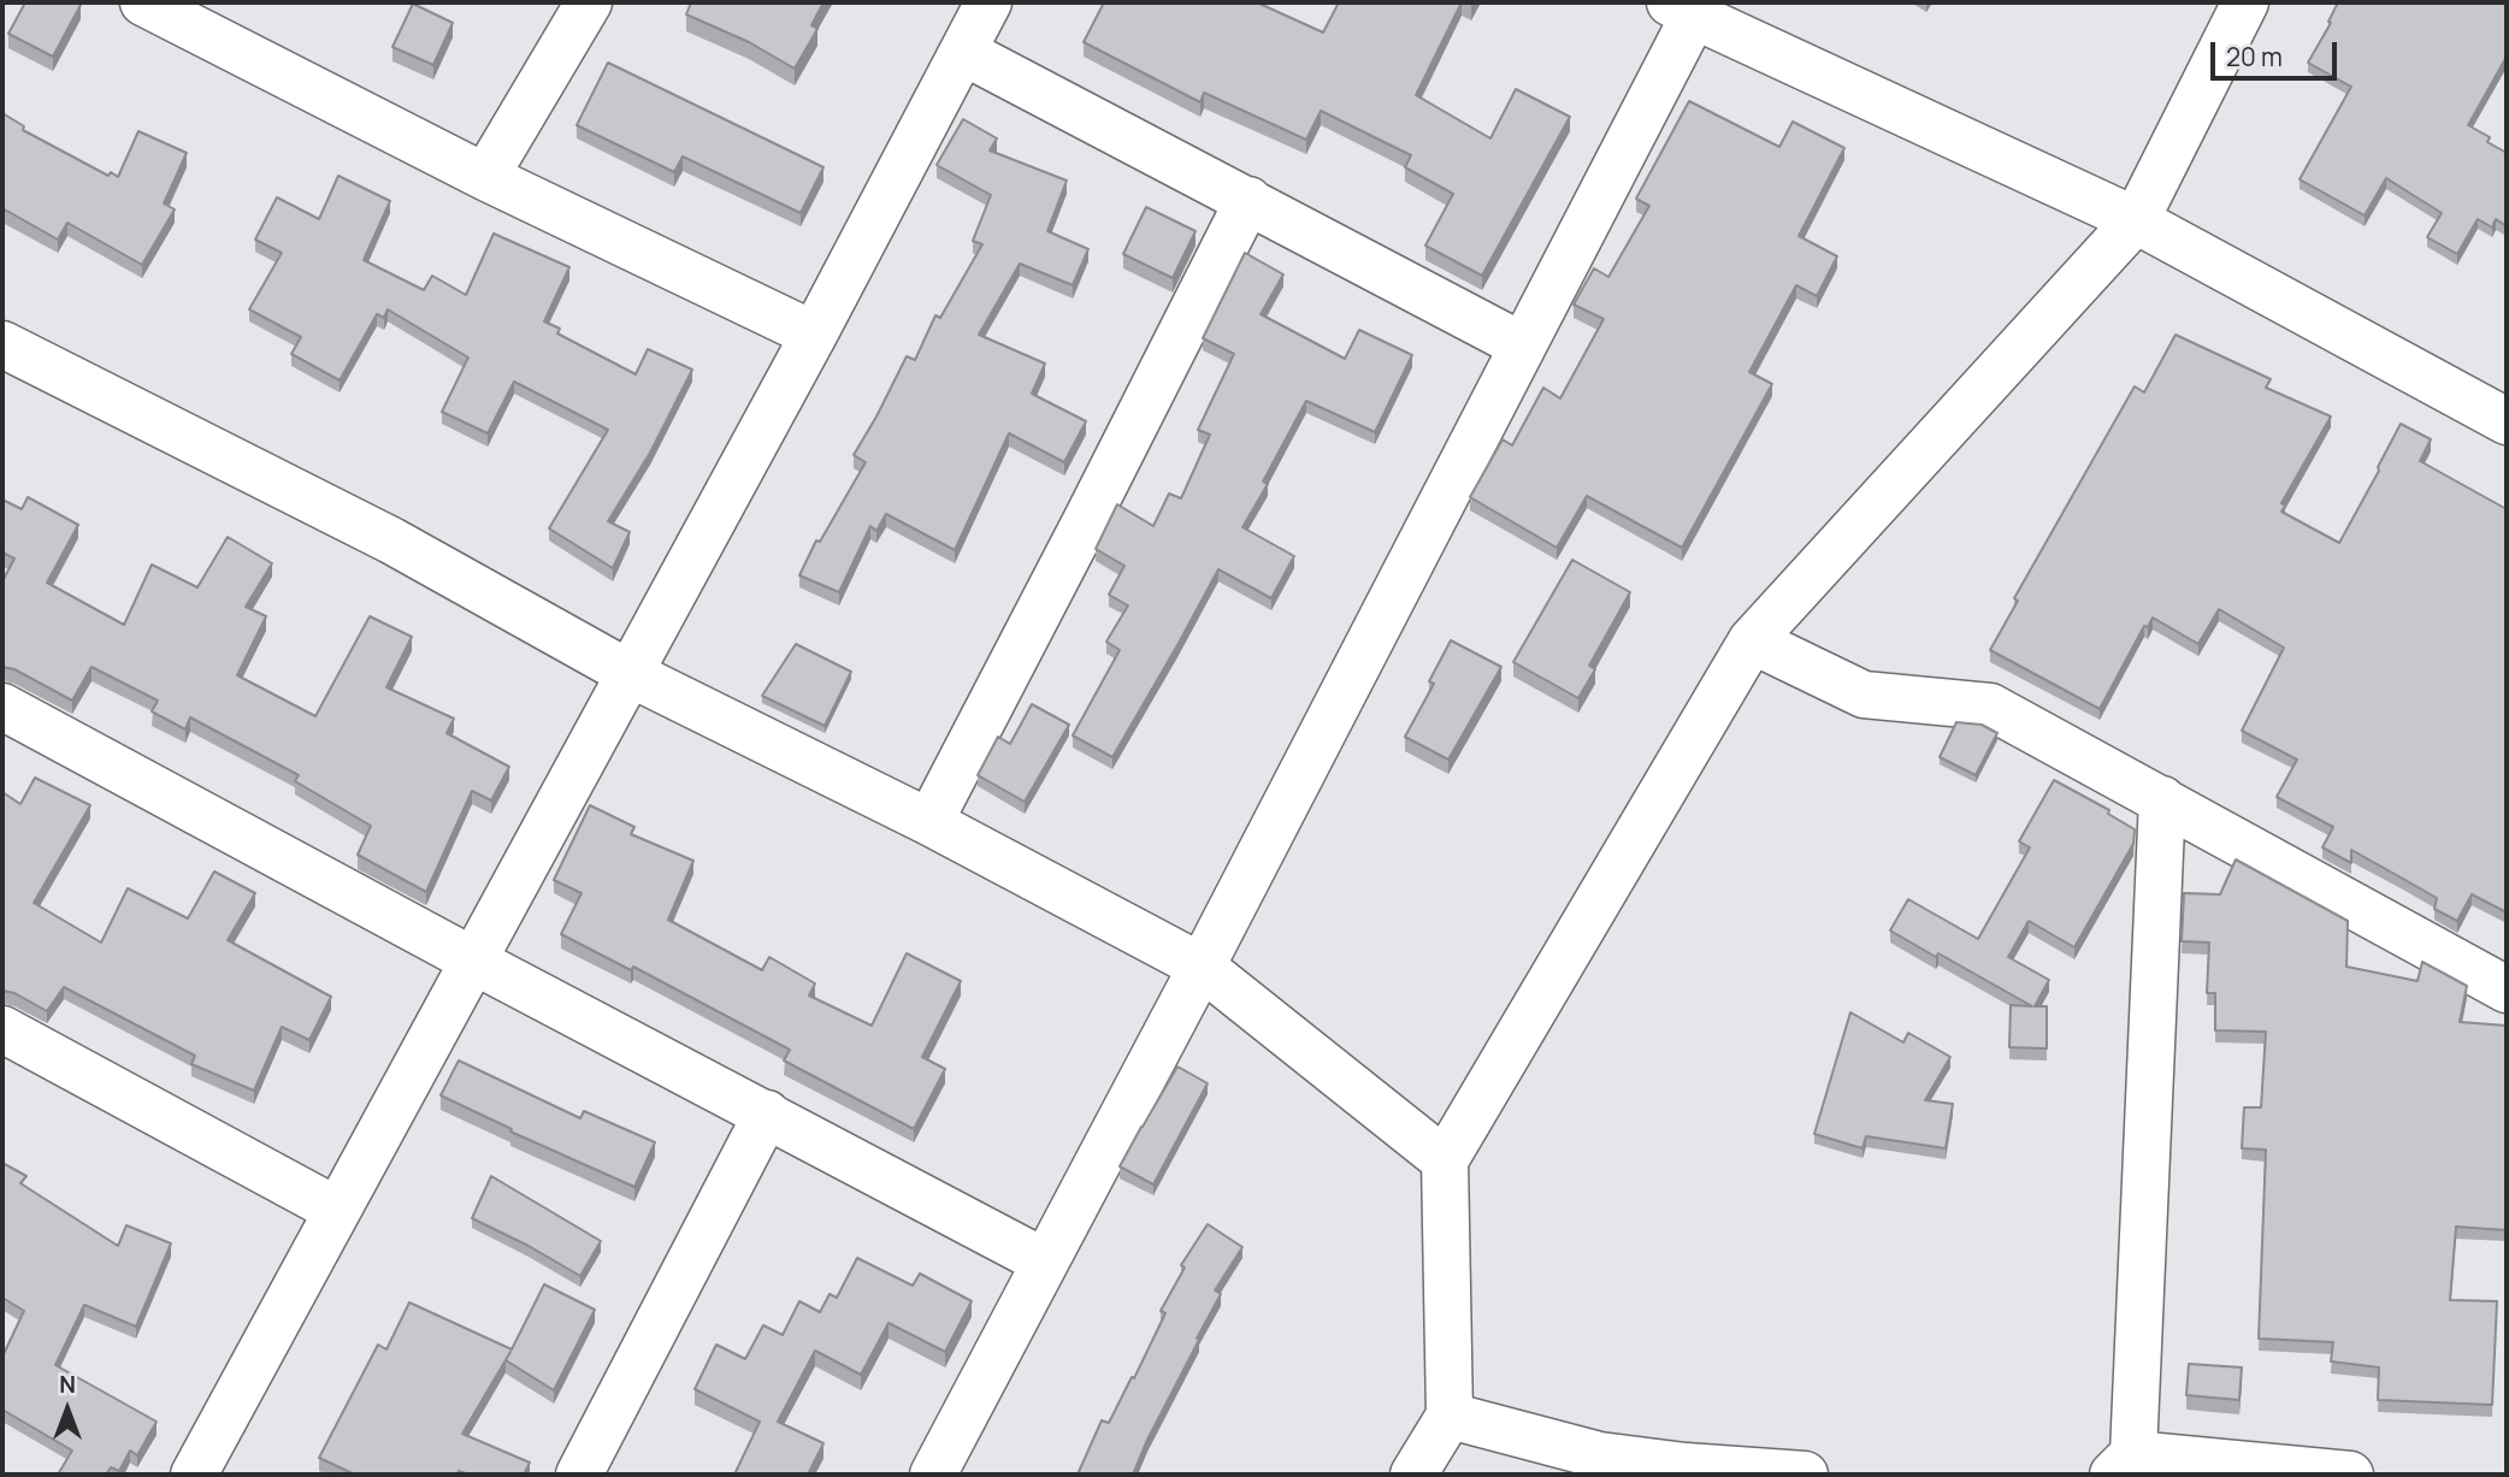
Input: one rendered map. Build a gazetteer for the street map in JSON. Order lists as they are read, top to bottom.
{
  "scale_bar": "20 m",
  "north": "top"
}
